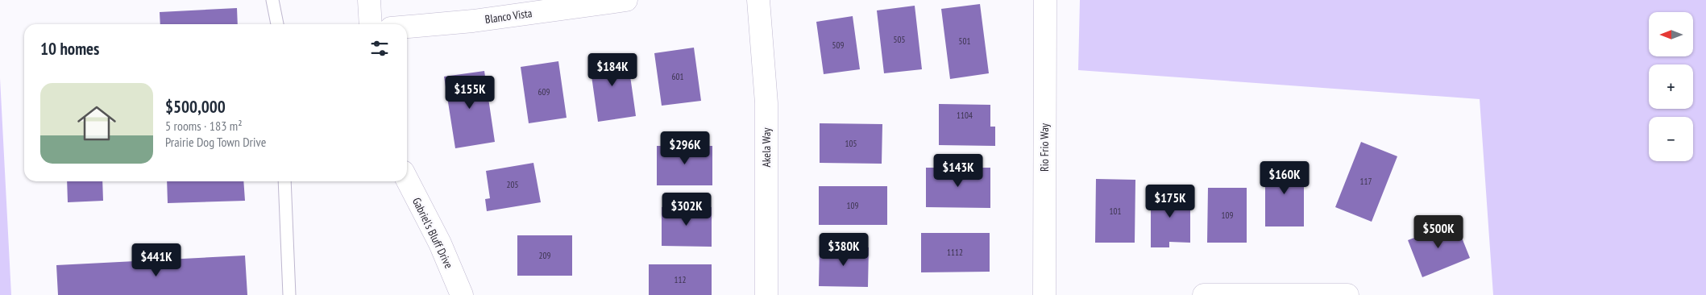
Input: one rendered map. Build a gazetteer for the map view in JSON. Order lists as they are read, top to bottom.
{
  "streets": {
    "street": [
      "Blanco Vista",
      "Akela Way",
      "Rio Frio Way",
      "Gabriel's Bluff Drive"
    ]
  },
  "house_numbers": [
    "505",
    "501",
    "509",
    "601",
    "609",
    "1104",
    "105",
    "117",
    "205",
    "109",
    "101",
    "109",
    "1112",
    "209",
    "112"
  ],
  "north": "left",
  "page": {
    "map_buttons": ["+", "−"],
    "heading": "10 homes",
    "price": [
      "$184K",
      "$155K",
      "$296K",
      "$143K",
      "$160K",
      "$175K",
      "$302K",
      "$500K",
      "$380K",
      "$441K"
    ],
    "list": [
      {
        "name": "$500,000",
        "note": "5 rooms · 183 m² · Prairie Dog Town Drive"
      }
    ]
  }
}
